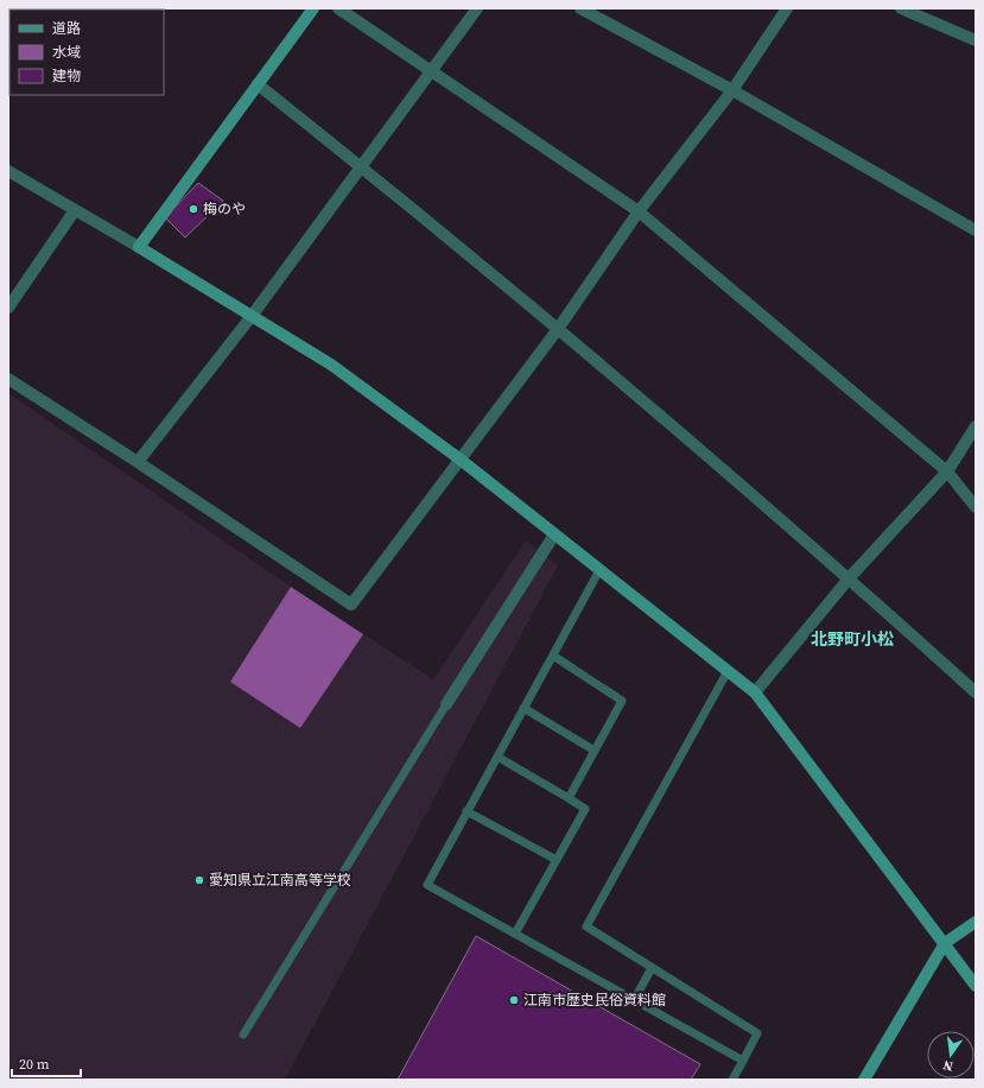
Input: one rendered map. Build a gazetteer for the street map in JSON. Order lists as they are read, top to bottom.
{
  "districts": ["北野町小松"],
  "places": ["梅のや", "愛知県立江南高等学校", "江南市歴史民俗資料館"],
  "legend": ["道路", "水域", "建物"],
  "scale_bar": "20 m",
  "north": "bottom"
}
